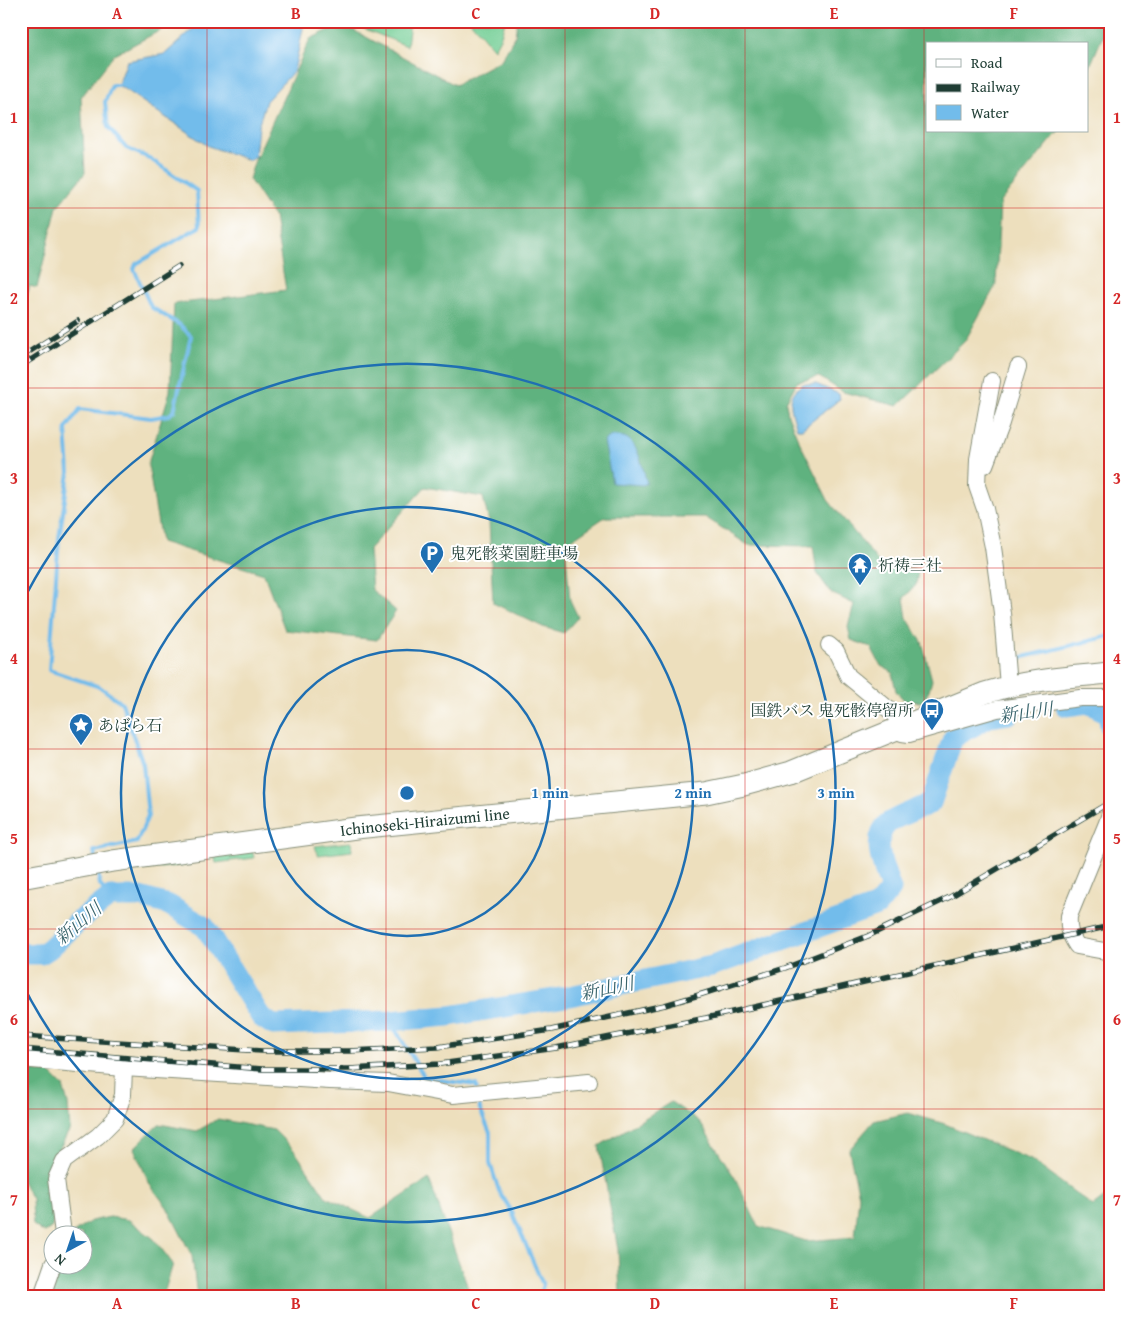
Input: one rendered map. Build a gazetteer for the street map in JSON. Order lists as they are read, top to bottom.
{
  "streets": {
    "main road": ["Ichinoseki-Hiraizumi line"]
  },
  "water": ["新山川"],
  "places": {
    "parking": ["鬼死骸菜園駐車場"],
    "temple": ["祈祷三社"],
    "bus stop": ["国鉄バス 鬼死骸停留所"],
    "place": ["あばら石"]
  },
  "legend": ["Road", "Railway", "Water"],
  "north": "bottom left",
  "grid": {
    "columns": [
      "A",
      "B",
      "C",
      "D",
      "E",
      "F"
    ],
    "rows": [
      "1",
      "2",
      "3",
      "4",
      "5",
      "6",
      "7"
    ]
  },
  "rings": ["1 min", "2 min", "3 min"]
}
